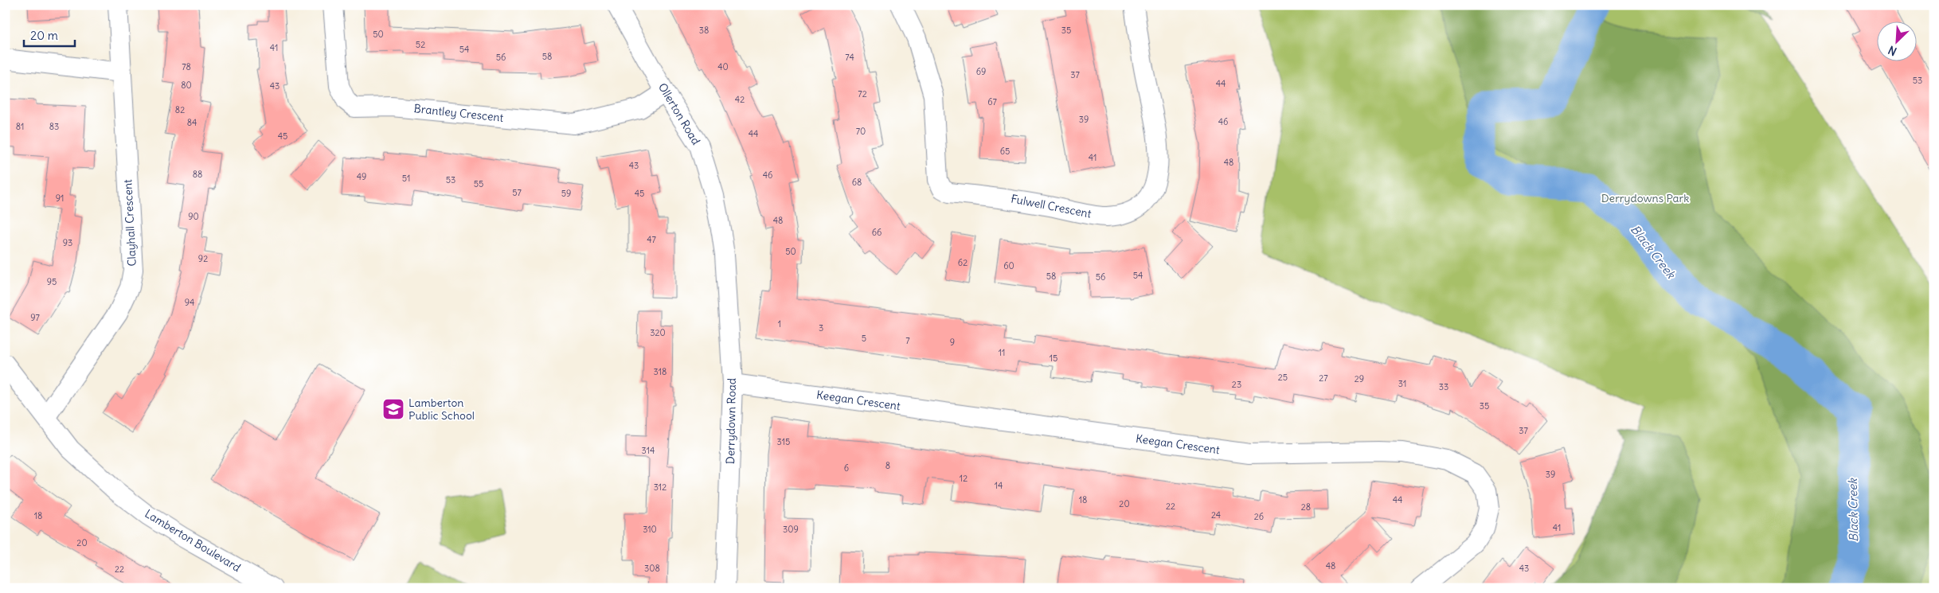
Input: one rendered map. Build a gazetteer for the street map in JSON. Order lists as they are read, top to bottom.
{
  "streets": {
    "street": [
      "Brantley Crescent",
      "Ollerton Road",
      "Fulwell Crescent",
      "Clayhall Crescent",
      "Keegan Crescent",
      "Derrydown Road",
      "Lamberton Boulevard"
    ]
  },
  "crossings": [
    ["Brantley Crescent", "Ollerton Road"],
    ["Ollerton Road", "Derrydown Road"],
    ["Clayhall Crescent", "Lamberton Boulevard"],
    ["Keegan Crescent", "Derrydown Road"]
  ],
  "water": ["Black Creek"],
  "parks": ["Derrydowns Park"],
  "places": {
    "school or university": ["Lamberton Public School"]
  },
  "house_numbers": [
    "38",
    "35",
    "50",
    "52",
    "41",
    "54",
    "58",
    "56",
    "74",
    "78",
    "40",
    "69",
    "37",
    "53",
    "44",
    "80",
    "43",
    "72",
    "42",
    "67",
    "82",
    "39",
    "46",
    "84",
    "81",
    "83",
    "70",
    "44",
    "45",
    "65",
    "41",
    "48",
    "43",
    "88",
    "46",
    "49",
    "51",
    "53",
    "68",
    "55",
    "57",
    "59",
    "45",
    "91",
    "90",
    "48",
    "66",
    "47",
    "93",
    "50",
    "92",
    "62",
    "60",
    "54",
    "58",
    "56",
    "95",
    "94",
    "97",
    "1",
    "3",
    "320",
    "5",
    "7",
    "9",
    "11",
    "15",
    "318",
    "25",
    "27",
    "29",
    "31",
    "23",
    "33",
    "35",
    "37",
    "315",
    "314",
    "8",
    "6",
    "39",
    "12",
    "14",
    "312",
    "18",
    "44",
    "20",
    "22",
    "28",
    "24",
    "18",
    "26",
    "41",
    "310",
    "309",
    "20",
    "48",
    "308",
    "43",
    "22"
  ],
  "scale_bar": "20 m",
  "north": "bottom left"
}
